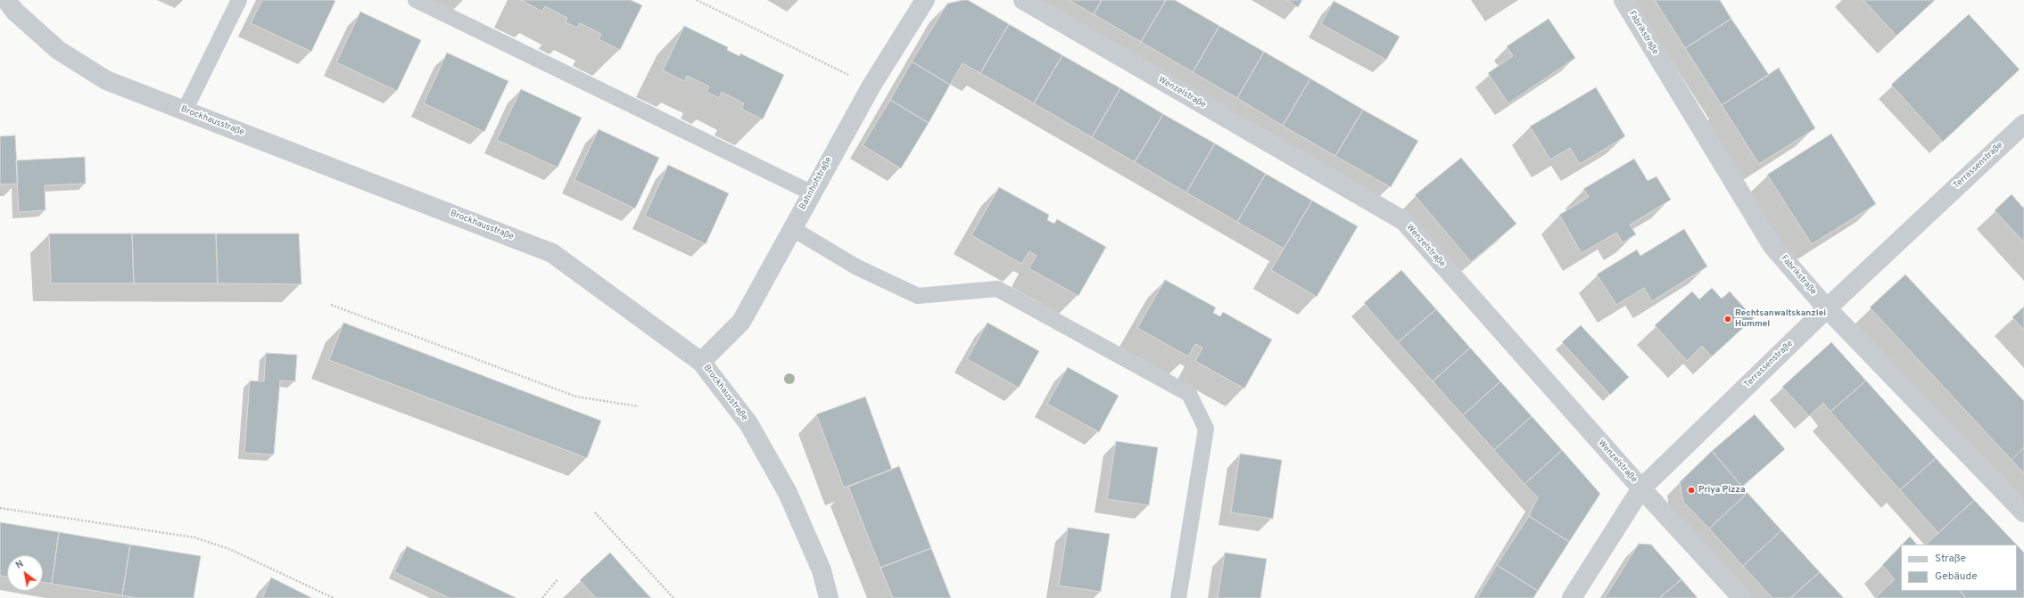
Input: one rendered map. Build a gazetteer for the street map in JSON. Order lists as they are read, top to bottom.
{
  "streets": {
    "street": [
      "Fabrikstraße",
      "Wenzelstraße",
      "Brockhausstraße",
      "Terrassenstraße",
      "Bahnhofstraße"
    ]
  },
  "crossings": [
    ["Fabrikstraße", "Terrassenstraße"],
    ["Wenzelstraße", "Terrassenstraße"],
    ["Brockhausstraße", "Bahnhofstraße"]
  ],
  "places": ["Rechtsanwaltskanzlei Hummel", "Priya Pizza"],
  "legend": ["Straße", "Gebäude"],
  "north": "top left"
}
